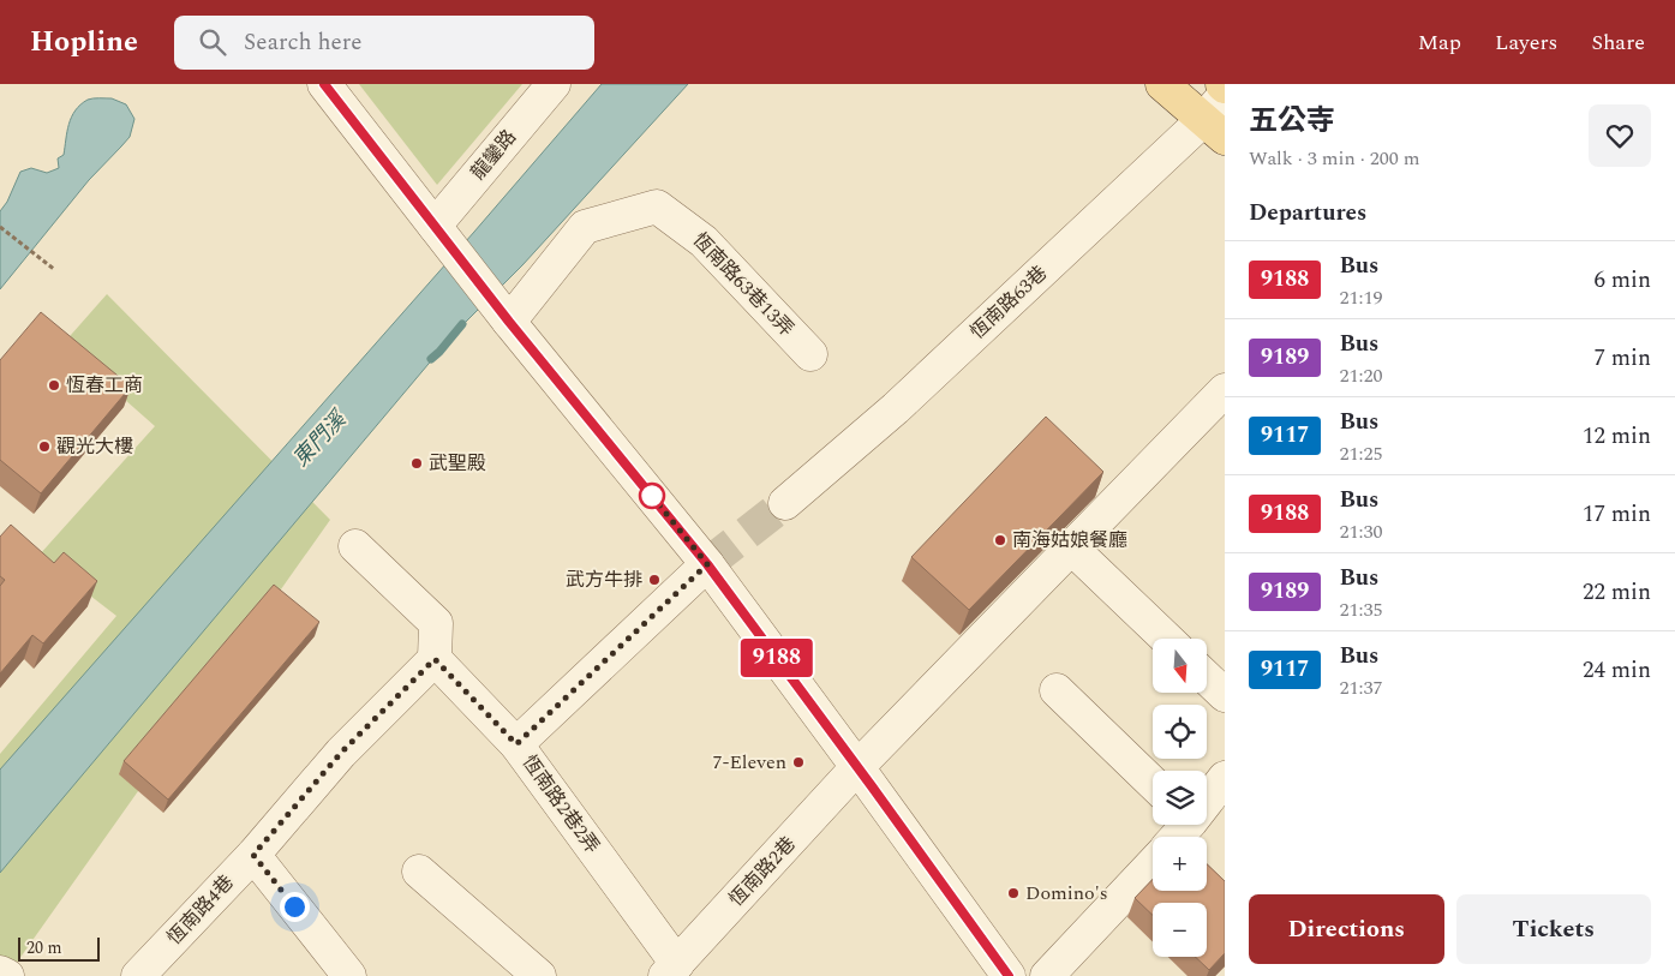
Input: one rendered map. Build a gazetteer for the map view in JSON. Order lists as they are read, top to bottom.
{
  "streets": {
    "street": [
      "龍鑾路",
      "恆南路63巷13弄",
      "恆南路63巷",
      "恆南路2巷2弄",
      "恆南路2巷",
      "恆南路4巷"
    ]
  },
  "crossings": [
    ["恆南路2巷2弄", "恆南路2巷"],
    ["恆南路2巷2弄", "恆南路4巷"]
  ],
  "water": ["東門溪"],
  "places": [
    "恆春工商",
    "觀光大樓",
    "武聖殿",
    "南海姑娘餐廳",
    "武方牛排",
    "7-Eleven",
    "Domino's"
  ],
  "lines": ["bus line 9188"],
  "scale_bar": "20 m",
  "north": "bottom",
  "page": {
    "header": "Hopline",
    "search": "Search here",
    "nav": ["Map", "Layers", "Share"],
    "on_map": "9188",
    "heading": [
      ["五公寺", "Walk · 3 min · 200 m"],
      "Departures"
    ],
    "list": [
      {
        "mark": "9188",
        "name": "Bus",
        "note": "21:19",
        "value": "6 min"
      },
      {
        "mark": "9189",
        "name": "Bus",
        "note": "21:20",
        "value": "7 min"
      },
      {
        "mark": "9117",
        "name": "Bus",
        "note": "21:25",
        "value": "12 min"
      },
      {
        "mark": "9188",
        "name": "Bus",
        "note": "21:30",
        "value": "17 min"
      },
      {
        "mark": "9189",
        "name": "Bus",
        "note": "21:35",
        "value": "22 min"
      },
      {
        "mark": "9117",
        "name": "Bus",
        "note": "21:37",
        "value": "24 min"
      }
    ],
    "map_buttons": ["+", "−"],
    "buttons": ["Directions", "Tickets"],
    "scale": "20 m"
  }
}
